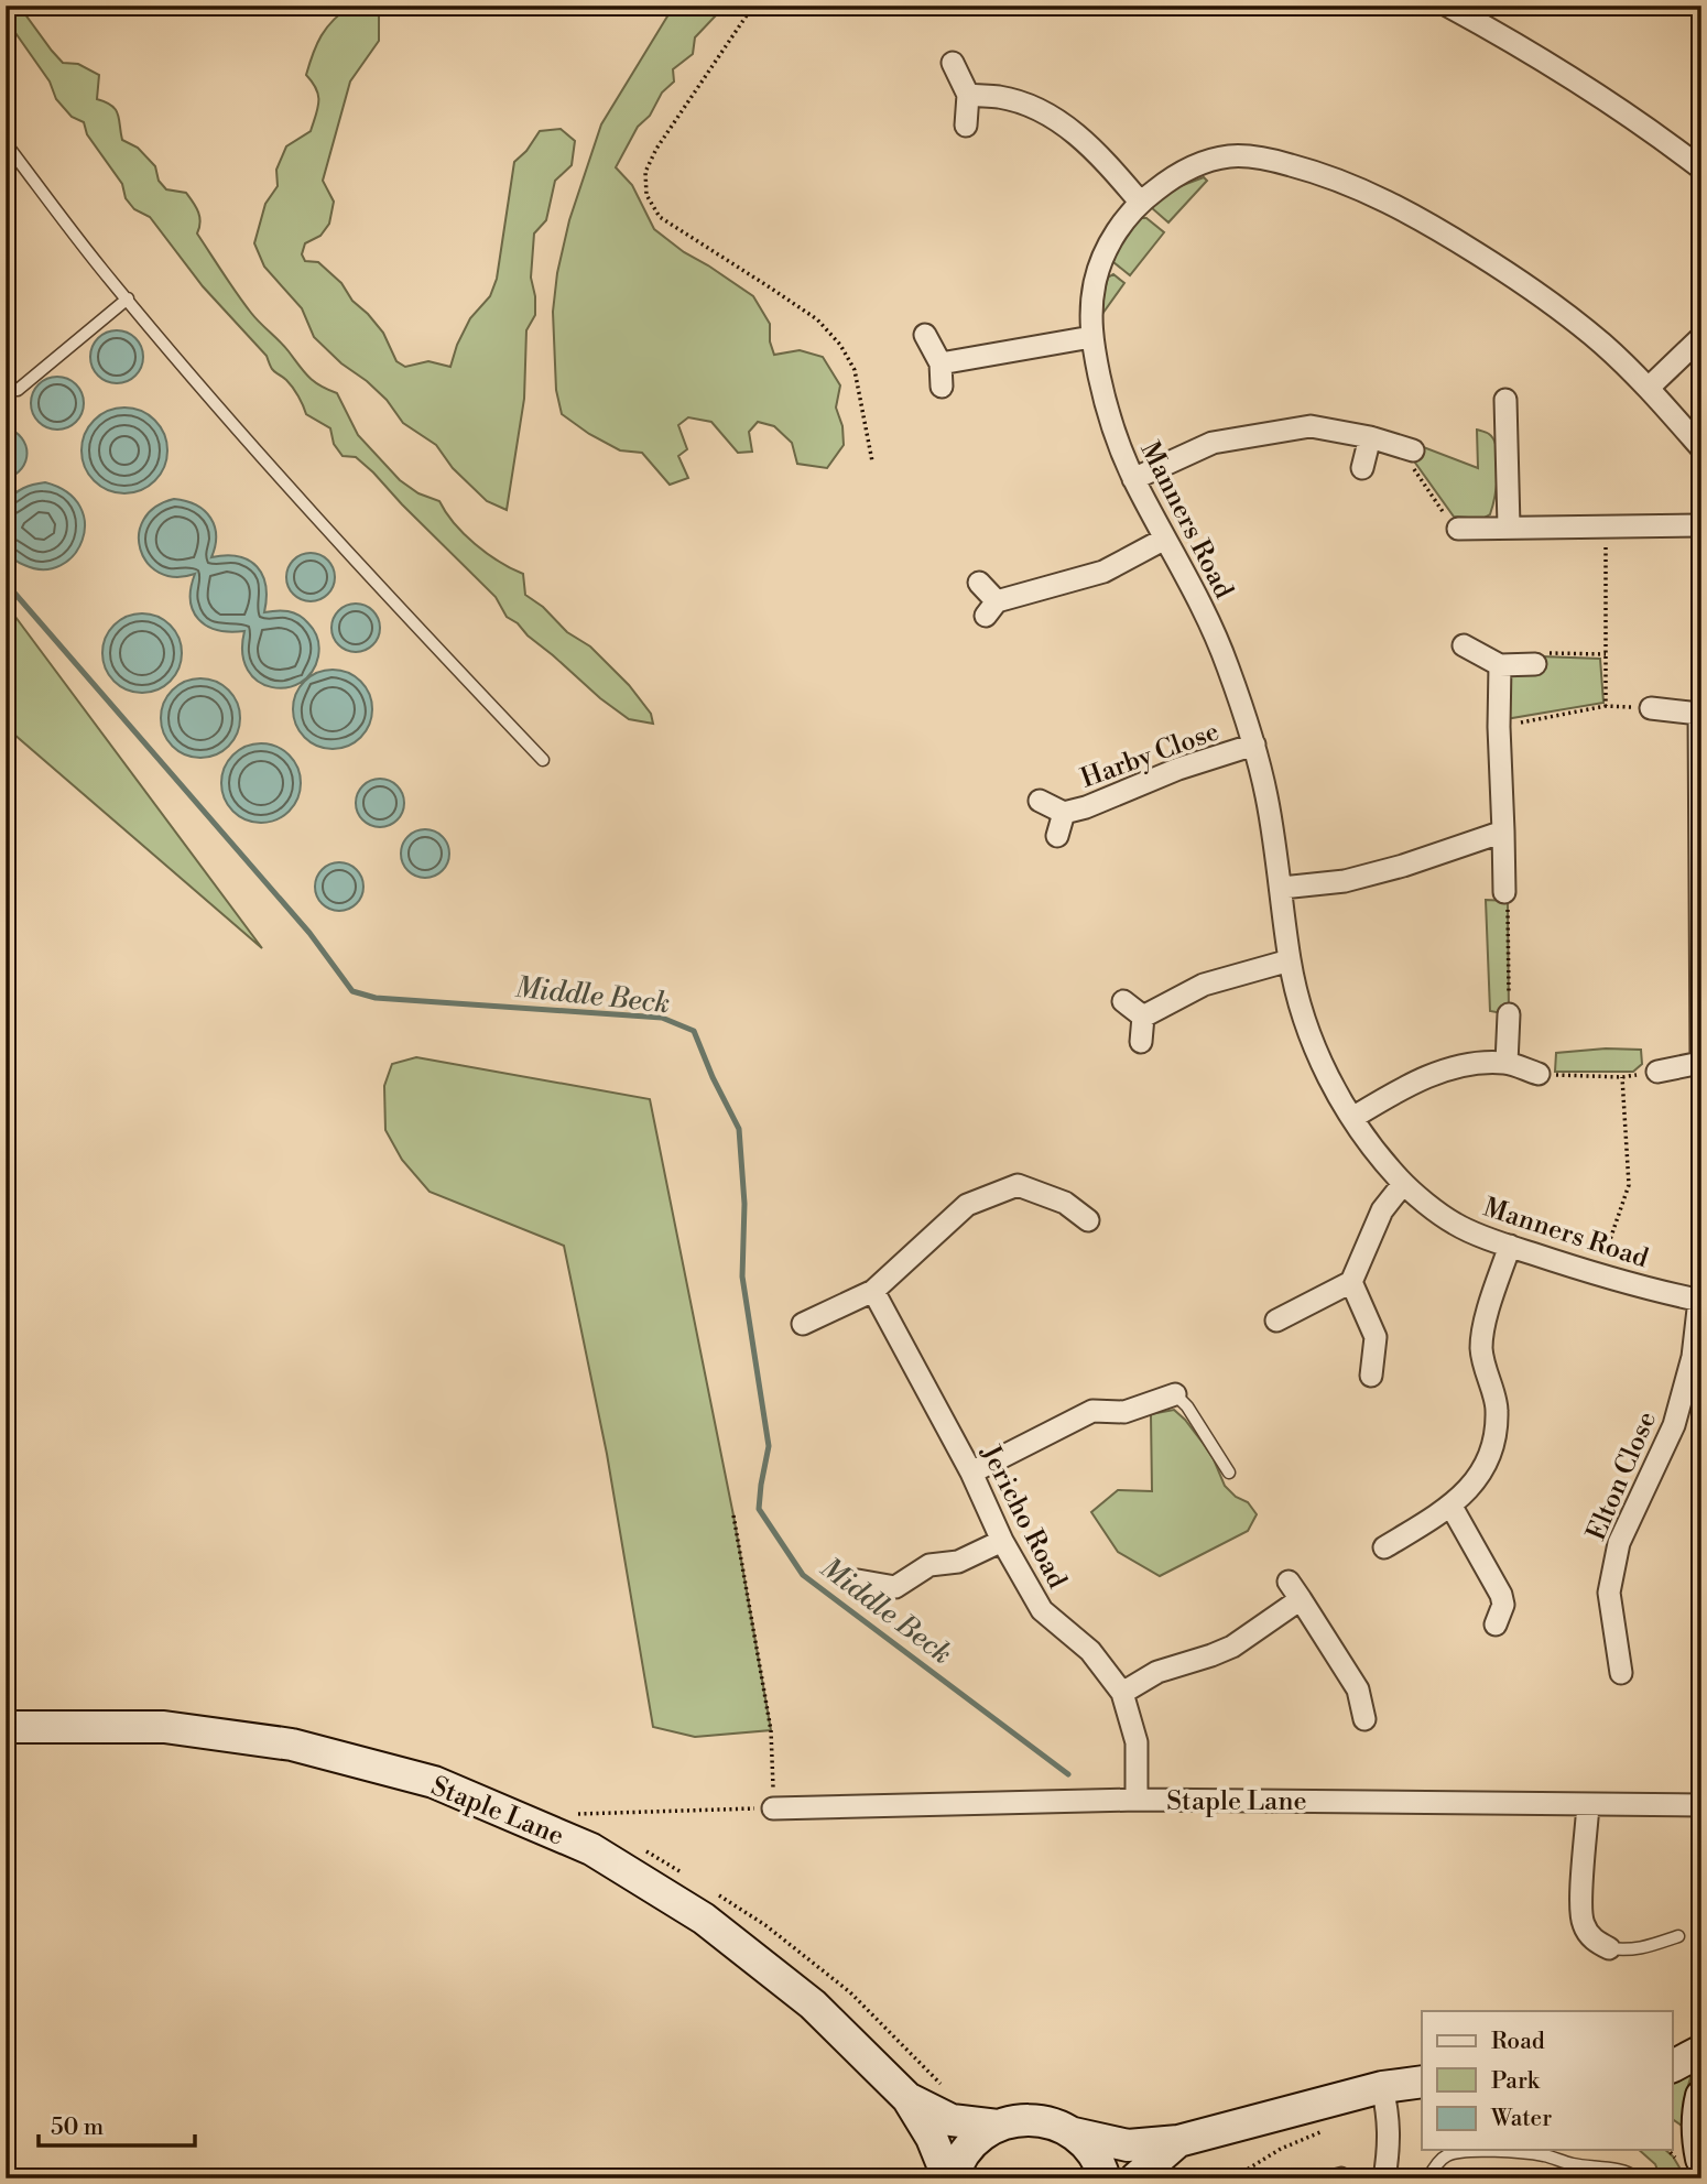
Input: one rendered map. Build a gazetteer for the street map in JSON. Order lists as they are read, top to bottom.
{
  "streets": {
    "street": [
      "Manners Road",
      "Harby Close",
      "Elton Close",
      "Jericho Road",
      "Staple Lane"
    ]
  },
  "crossings": [
    ["Manners Road", "Harby Close"],
    ["Manners Road", "Elton Close"],
    ["Jericho Road", "Staple Lane"]
  ],
  "water": ["Middle Beck"],
  "legend": ["Road", "Park", "Water"],
  "scale_bar": "50 m"
}
